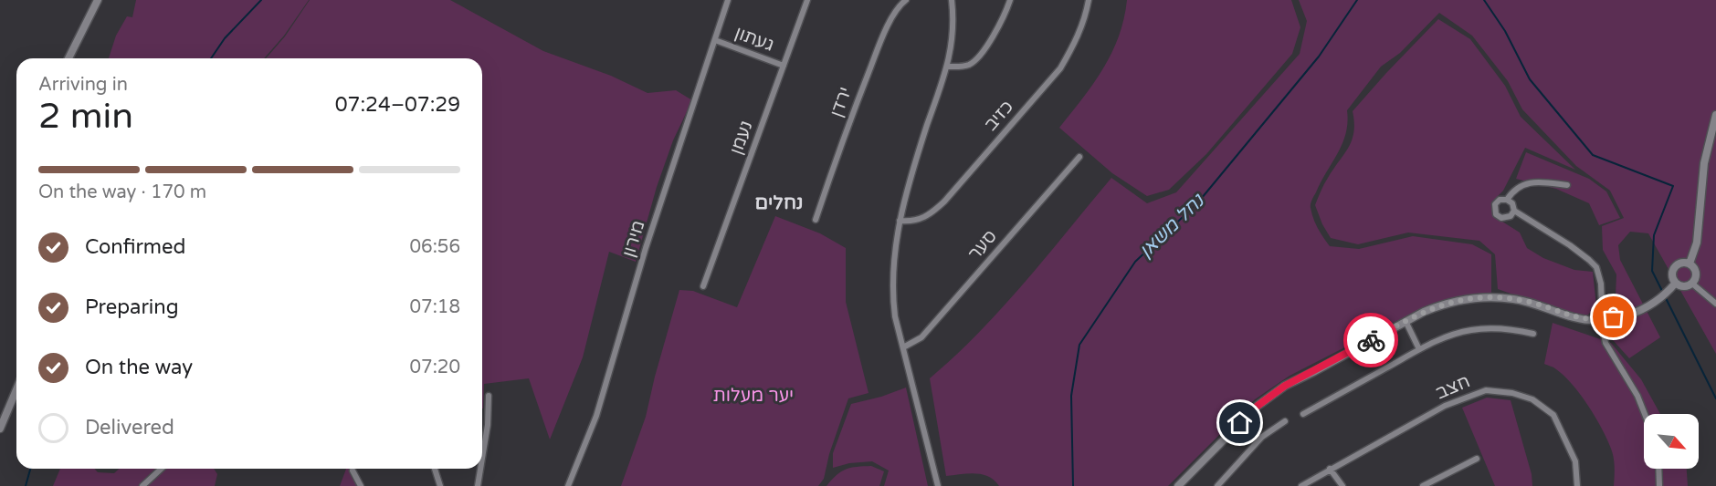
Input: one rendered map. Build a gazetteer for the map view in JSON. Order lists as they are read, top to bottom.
{
  "streets": {
    "street": [
      "געתון",
      "ירדן",
      "כזיב",
      "נעמן",
      "מירון",
      "סער",
      "חצב"
    ]
  },
  "crossings": [
    ["געתון", "נעמן"],
    ["געתון", "מירון"]
  ],
  "districts": ["נחלים"],
  "water": ["נחל משאן"],
  "parks": ["יער מעלות"],
  "north": "bottom right",
  "page": {
    "heading": ["2 min", "Arriving in", "07:24–07:29"],
    "bar": "On the way · 170 m",
    "list": [
      ["Confirmed", "06:56"],
      ["Preparing", "07:18"],
      ["On the way", "07:20"],
      "Delivered"
    ]
  }
}
